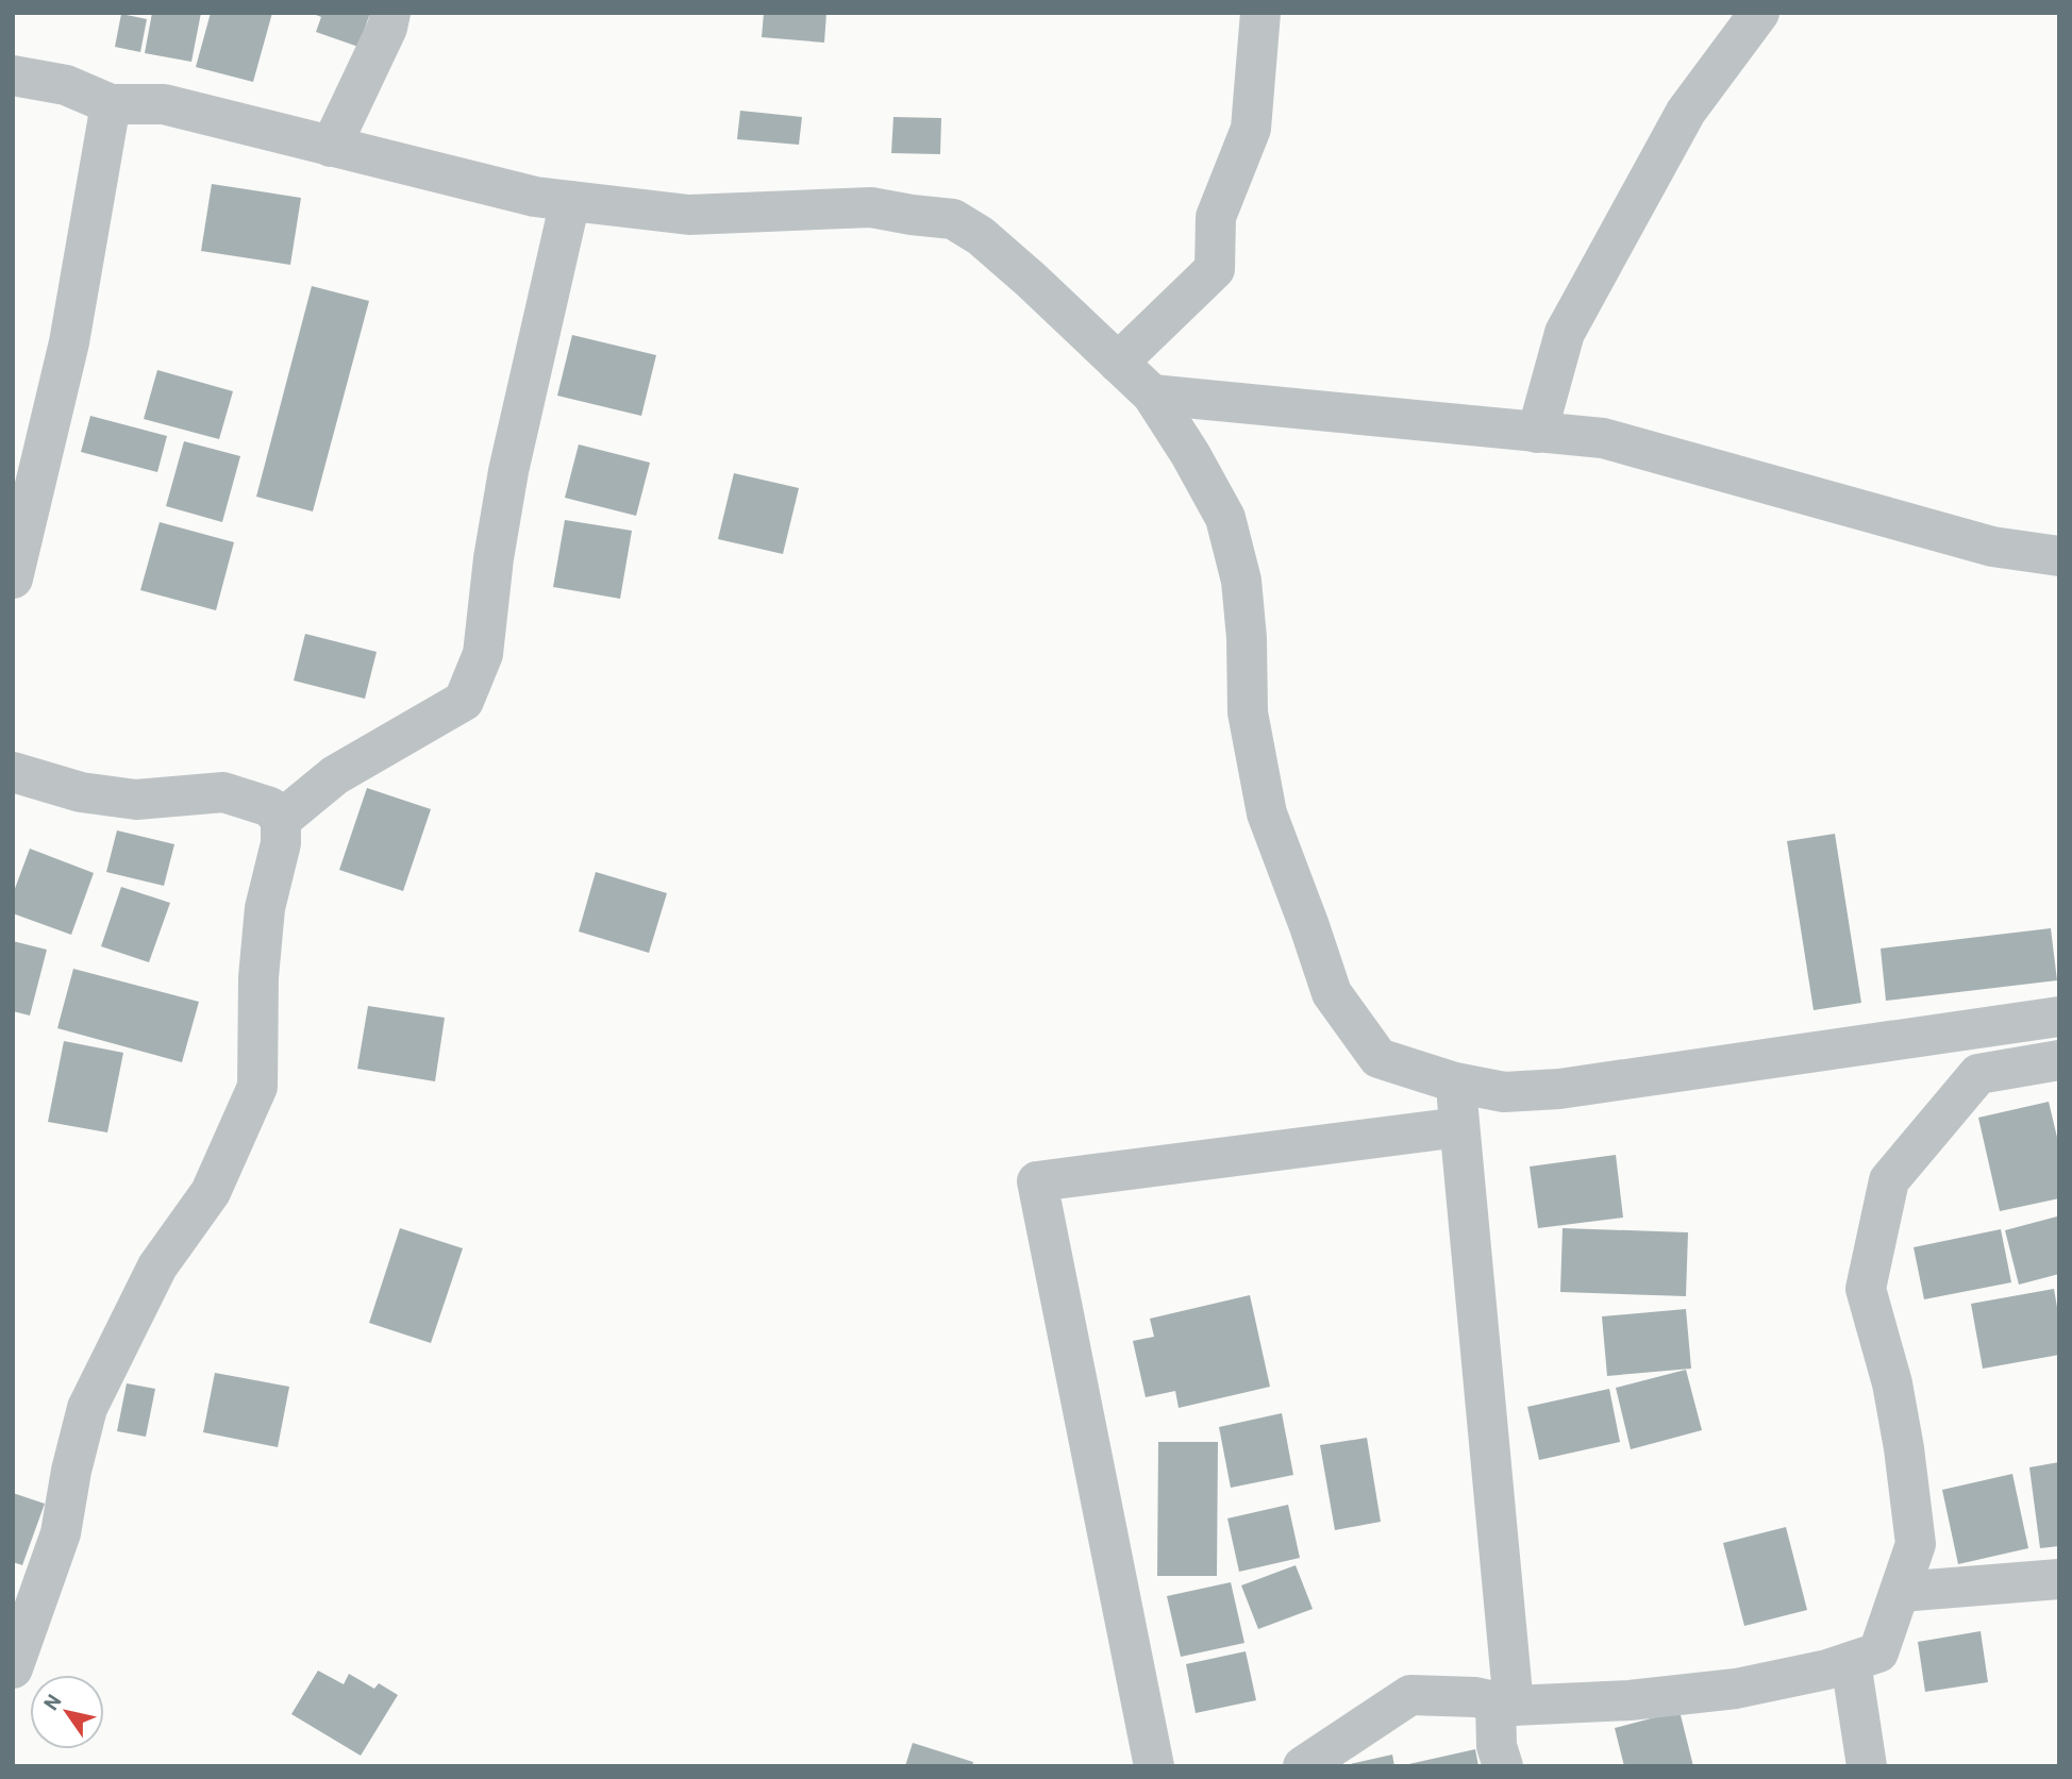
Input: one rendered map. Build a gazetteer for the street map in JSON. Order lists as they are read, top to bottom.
{
  "north": "top left"
}
